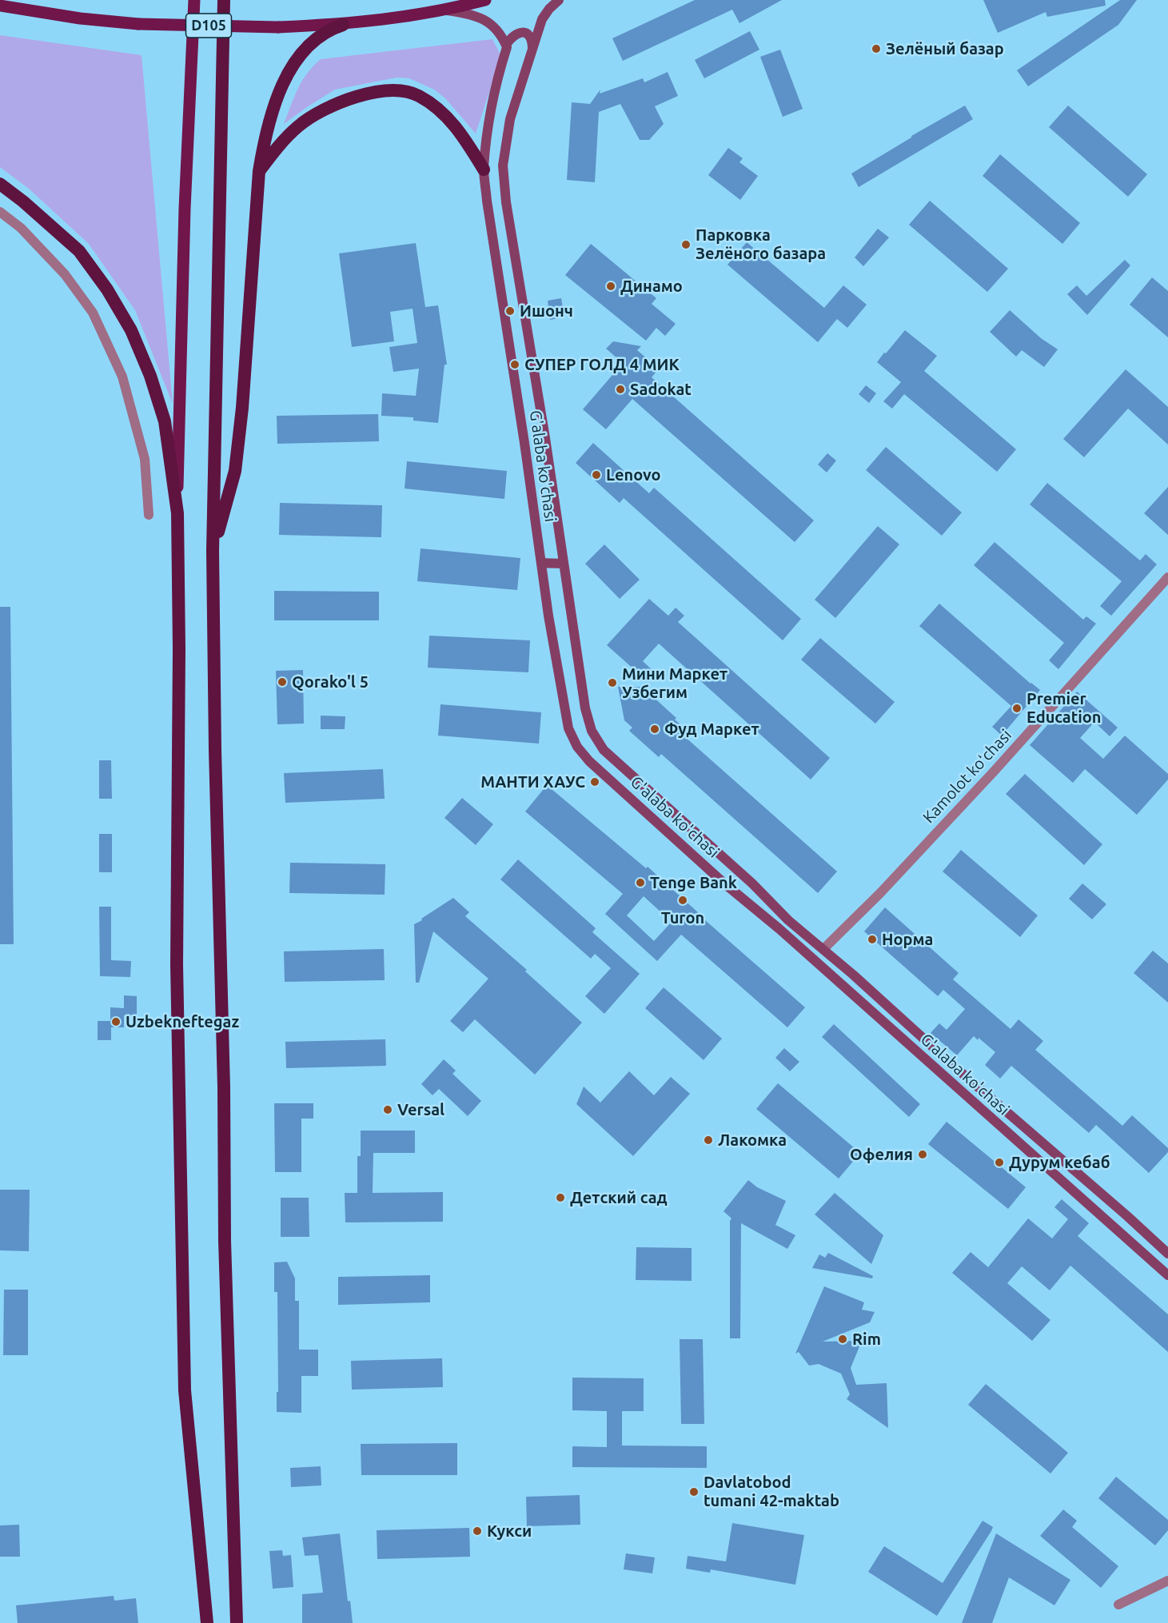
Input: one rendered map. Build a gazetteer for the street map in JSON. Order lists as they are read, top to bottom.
{
  "streets": {
    "main road": ["D105", "G'alaba ko'chasi"],
    "street": ["Kamolot koʻchasi"]
  },
  "crossings": [
    ["G'alaba ko'chasi", "Kamolot koʻchasi"]
  ],
  "places": [
    "Зелёный базар",
    "Парковка Зелёного базара",
    "Динамо",
    "Ишонч",
    "СУПЕР ГОЛД 4 МИК",
    "Sadokat",
    "Lenovo",
    "Qorako'l 5",
    "Мини Маркет Узбегим",
    "Premier Education",
    "Фуд Маркет",
    "МАНТИ ХАУС",
    "Tenge Bank",
    "Turon",
    "Норма",
    "Uzbekneftegaz",
    "Versal",
    "Лакомка",
    "Офелия",
    "Дурум кебаб",
    "Детский сад",
    "Rim",
    "Davlatobod tumani 42-maktab",
    "Кукси"
  ]
}
